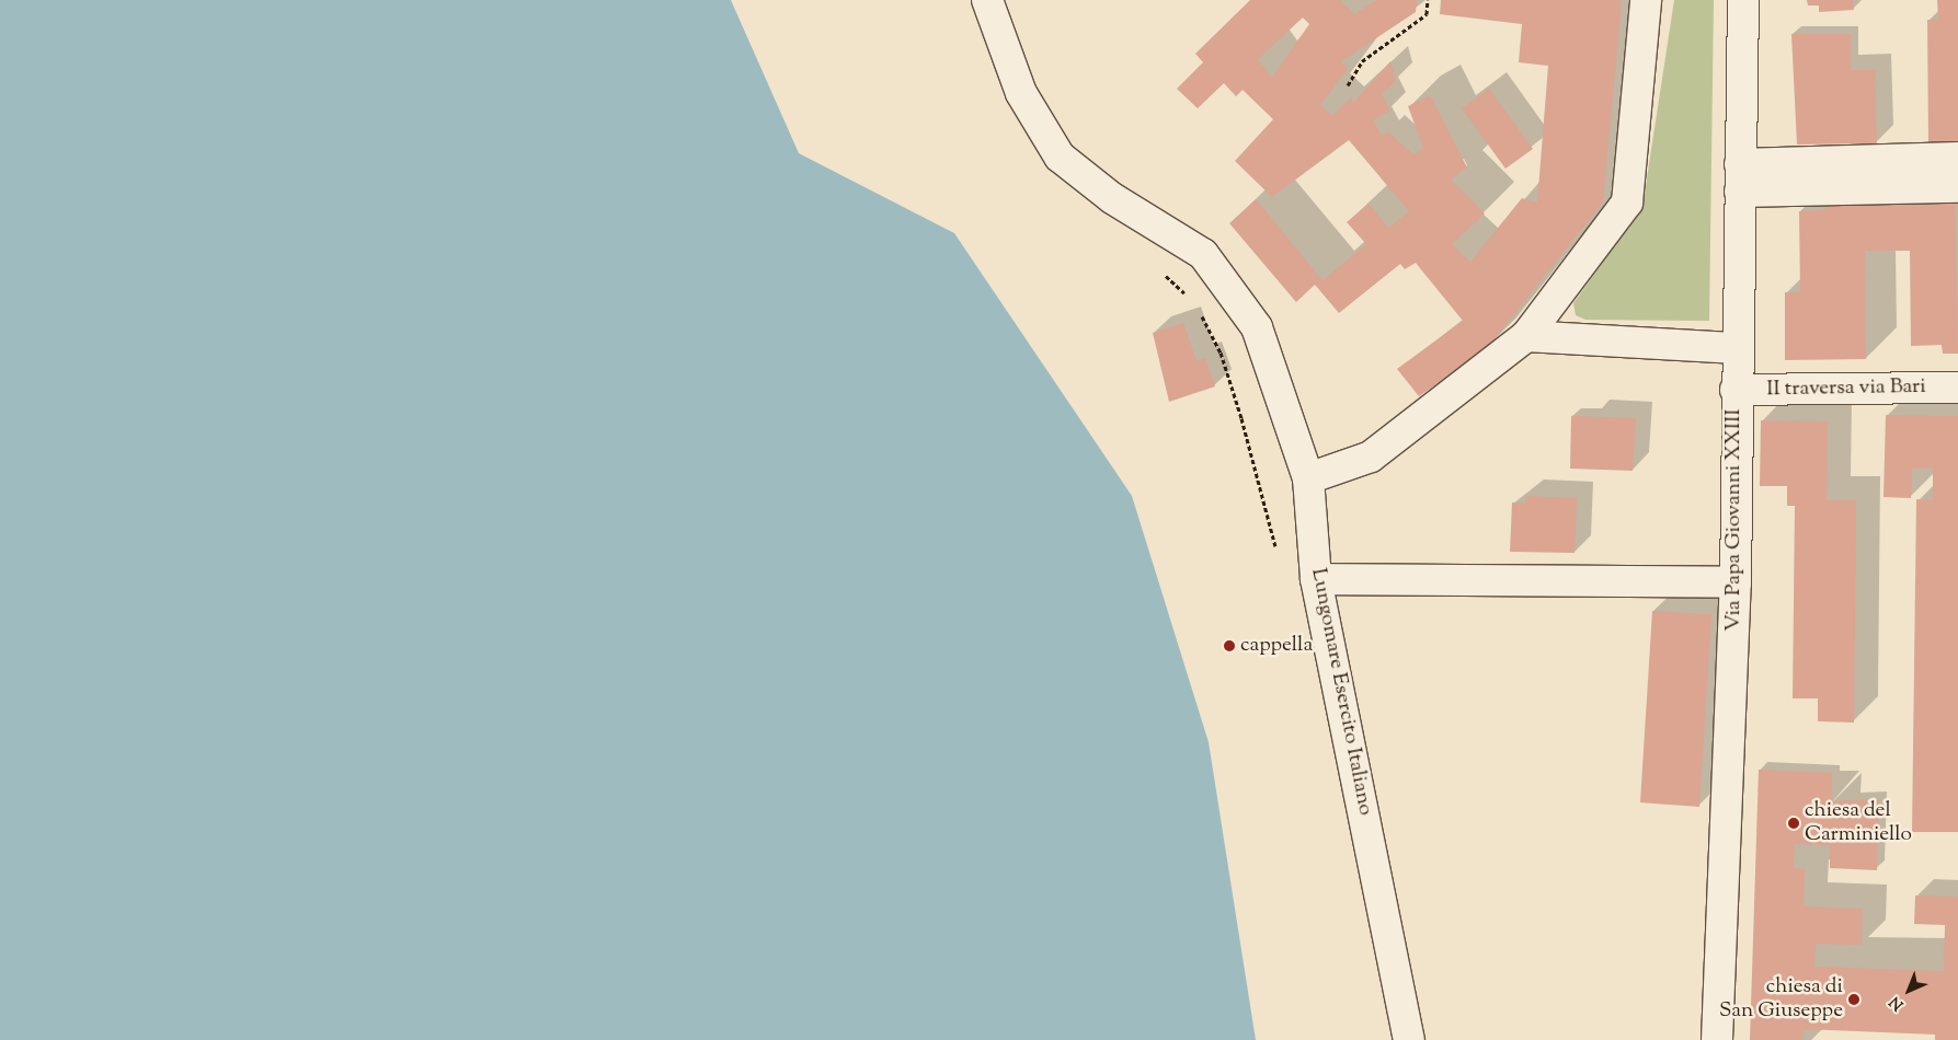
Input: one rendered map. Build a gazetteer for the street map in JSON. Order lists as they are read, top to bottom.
{
  "streets": {
    "street": ["II traversa via Bari", "Via Papa Giovanni XXIII", "Lungomare Esercito Italiano"]
  },
  "crossings": [
    ["II traversa via Bari", "Via Papa Giovanni XXIII"]
  ],
  "places": ["cappella", "chiesa del Carminiello", "chiesa di San Giuseppe"],
  "north": "bottom left"
}
